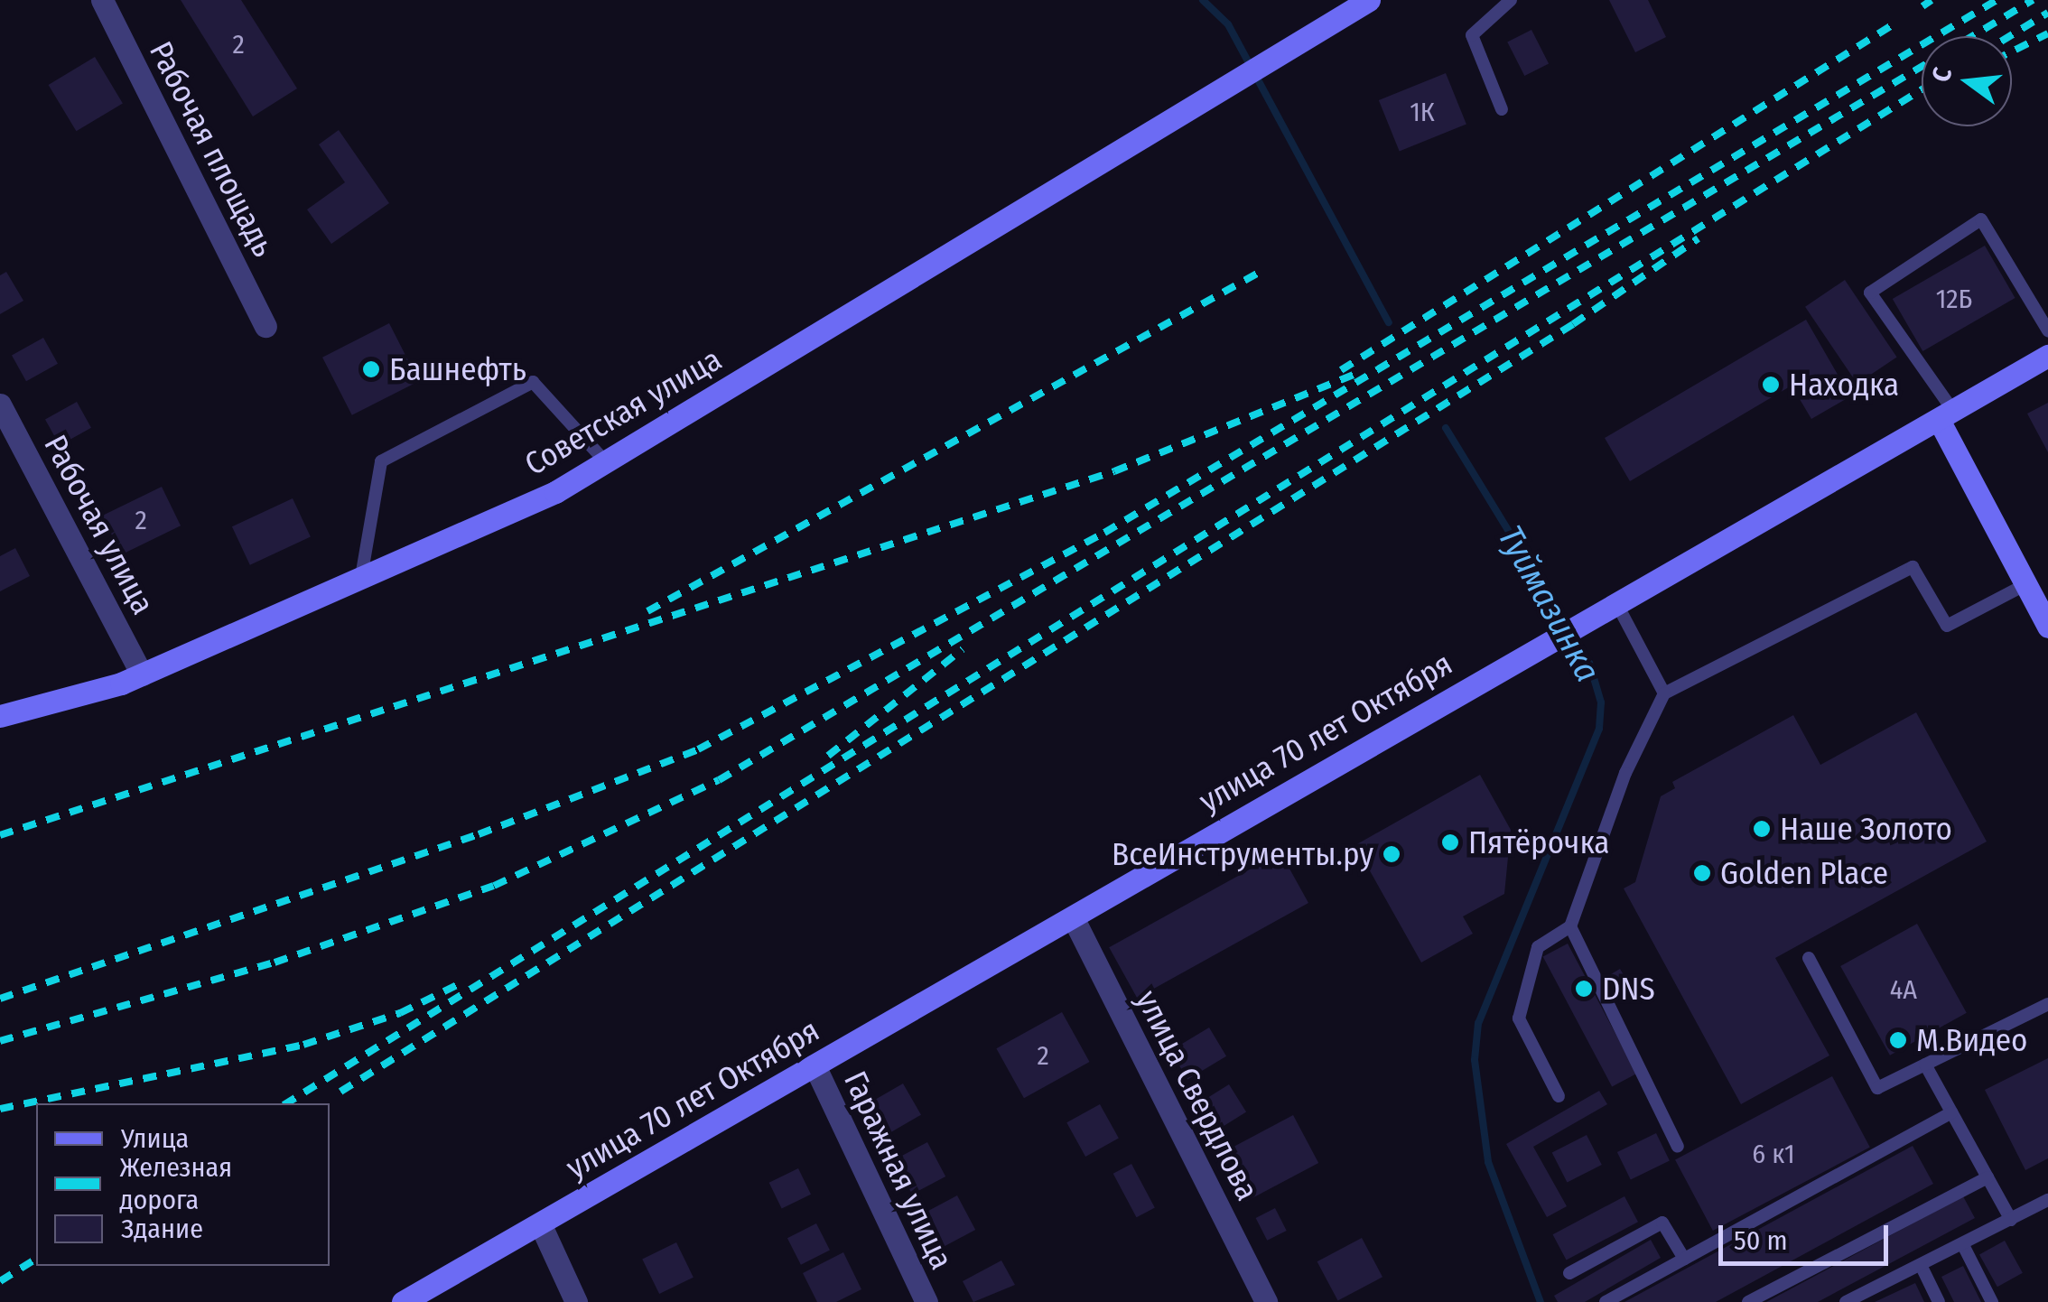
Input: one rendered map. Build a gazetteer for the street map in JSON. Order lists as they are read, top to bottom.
{
  "streets": {
    "street": [
      "Рабочая площадь",
      "Советская улица",
      "Рабочая улица",
      "улица 70 лет Октября",
      "улица Свердлова",
      "Гаражная улица"
    ]
  },
  "crossings": [
    ["Советская улица", "Рабочая улица"],
    ["улица 70 лет Октября", "улица Свердлова"],
    ["улица 70 лет Октября", "Гаражная улица"]
  ],
  "water": ["Туймазинка"],
  "places": [
    "Башнефть",
    "Находка",
    "Наше Золото",
    "Пятёрочка",
    "ВсеИнструменты.ру",
    "Golden Place",
    "DNS",
    "М.Видео"
  ],
  "house_numbers": [
    "2",
    "1К",
    "12Б",
    "2",
    "4А",
    "2",
    "6 к1"
  ],
  "legend": ["Улица", "Железная дорога", "Здание"],
  "scale_bar": "50 m",
  "north": "left"
}
